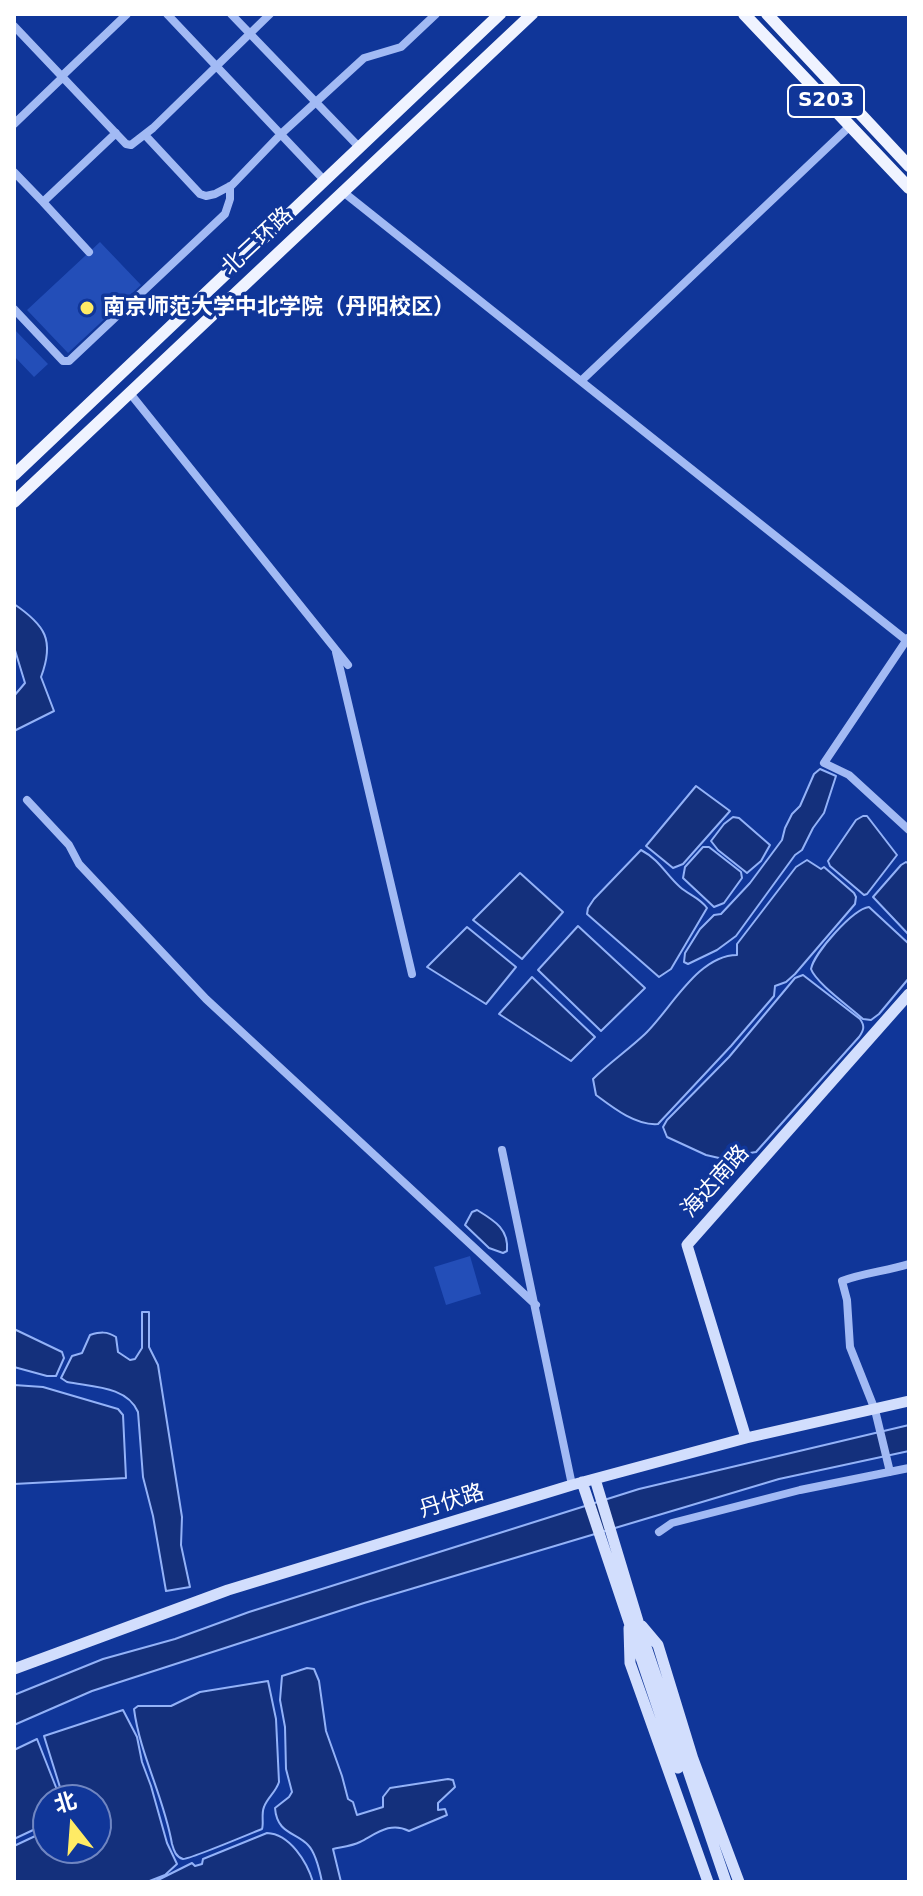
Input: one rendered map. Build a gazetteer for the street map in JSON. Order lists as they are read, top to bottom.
{
  "streets": {
    "main road": [
      "S203",
      "北二环路",
      "海达南路",
      "丹伏路"
    ]
  },
  "crossings": [
    ["海达南路", "丹伏路"]
  ],
  "places": ["南京师范大学中北学院（丹阳校区）"],
  "north": "top"
}
